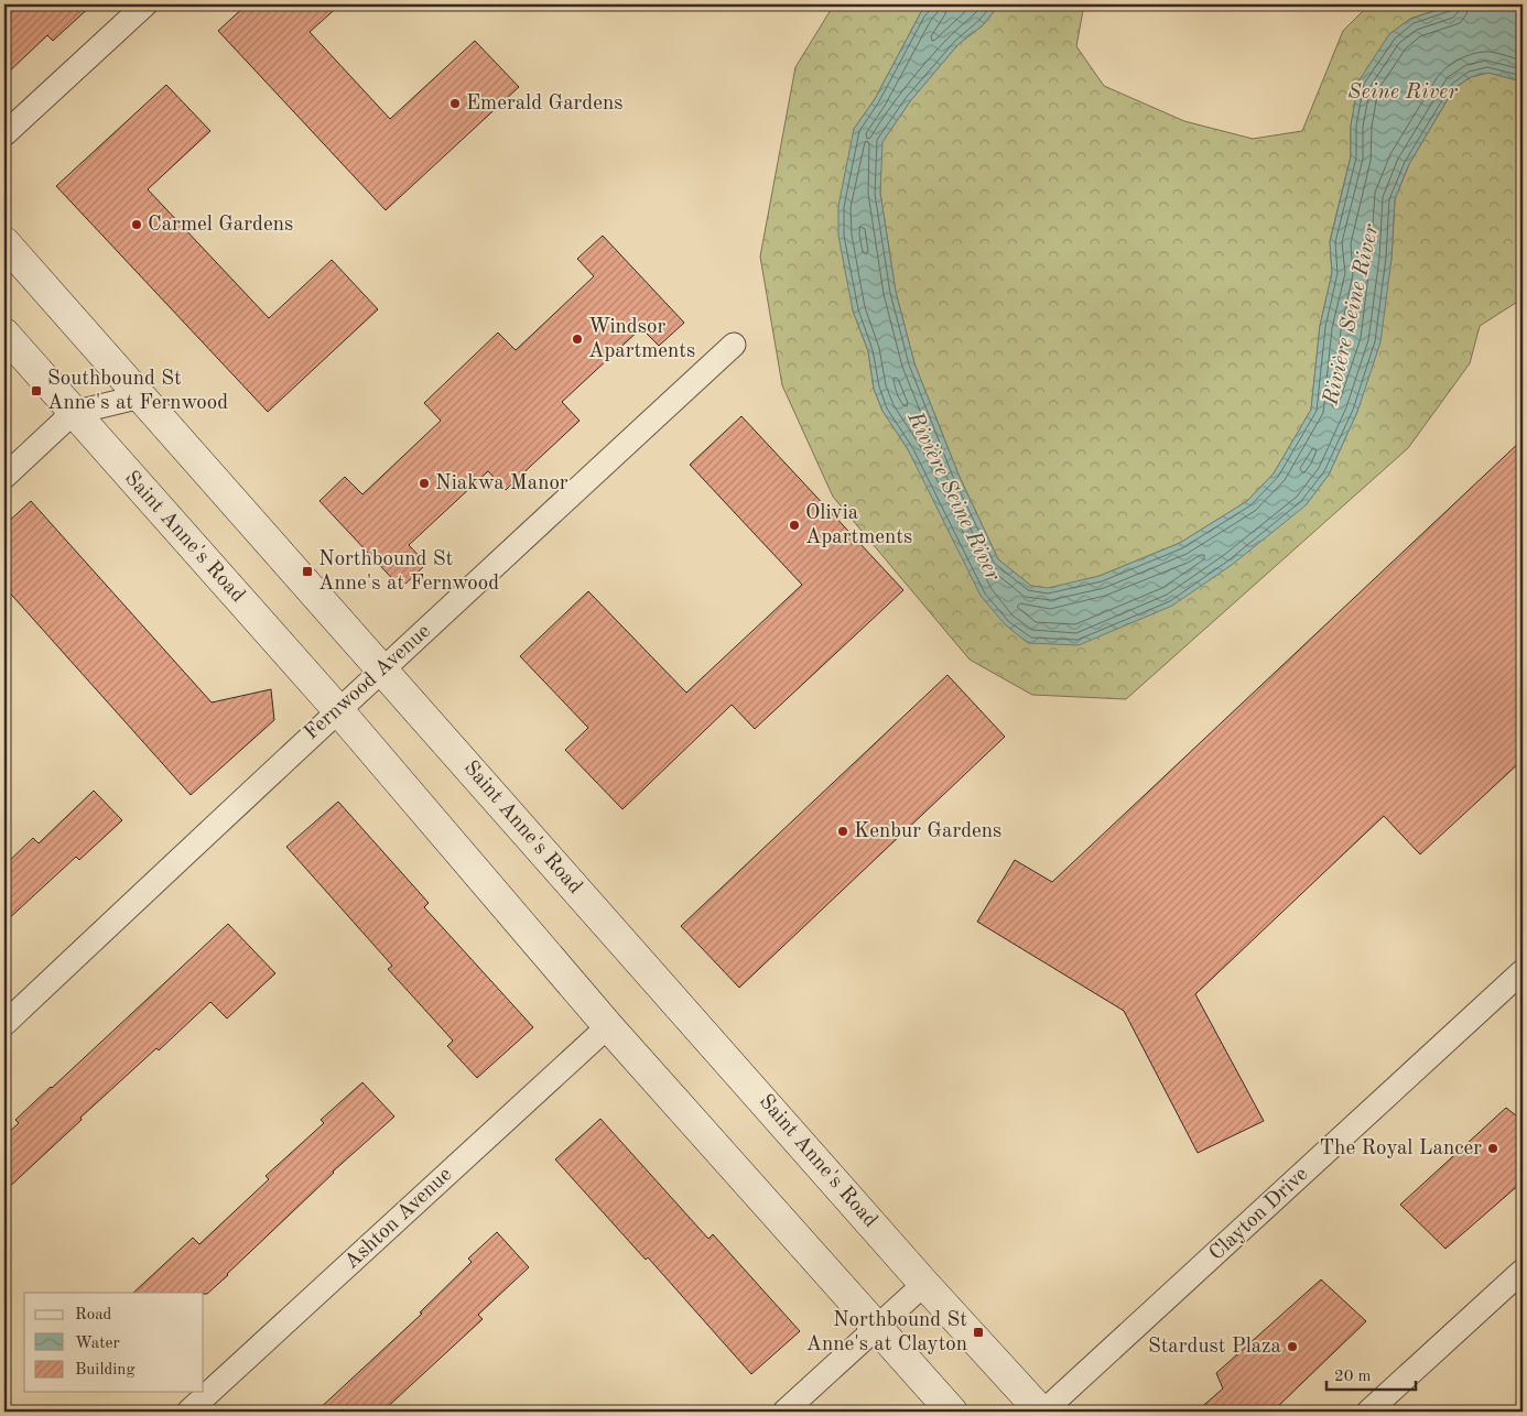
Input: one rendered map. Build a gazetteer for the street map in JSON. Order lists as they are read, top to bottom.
{
  "streets": {
    "main road": ["Saint Anne's Road"],
    "street": ["Fernwood Avenue", "Clayton Drive", "Ashton Avenue"]
  },
  "crossings": [
    ["Saint Anne's Road", "Fernwood Avenue"],
    ["Saint Anne's Road", "Clayton Drive"],
    ["Saint Anne's Road", "Ashton Avenue"]
  ],
  "water": ["Seine River", "Rivière Seine River"],
  "places": {
    "other": [
      "Emerald Gardens",
      "Carmel Gardens",
      "Windsor Apartments",
      "Niakwa Manor",
      "Olivia Apartments",
      "Kenbur Gardens",
      "The Royal Lancer",
      "Stardust Plaza"
    ],
    "transit": ["Southbound St Anne's at Fernwood", "Northbound St Anne's at Fernwood", "Northbound St Anne's at Clayton"]
  },
  "legend": ["Road", "Water", "Building"],
  "scale_bar": "20 m"
}
